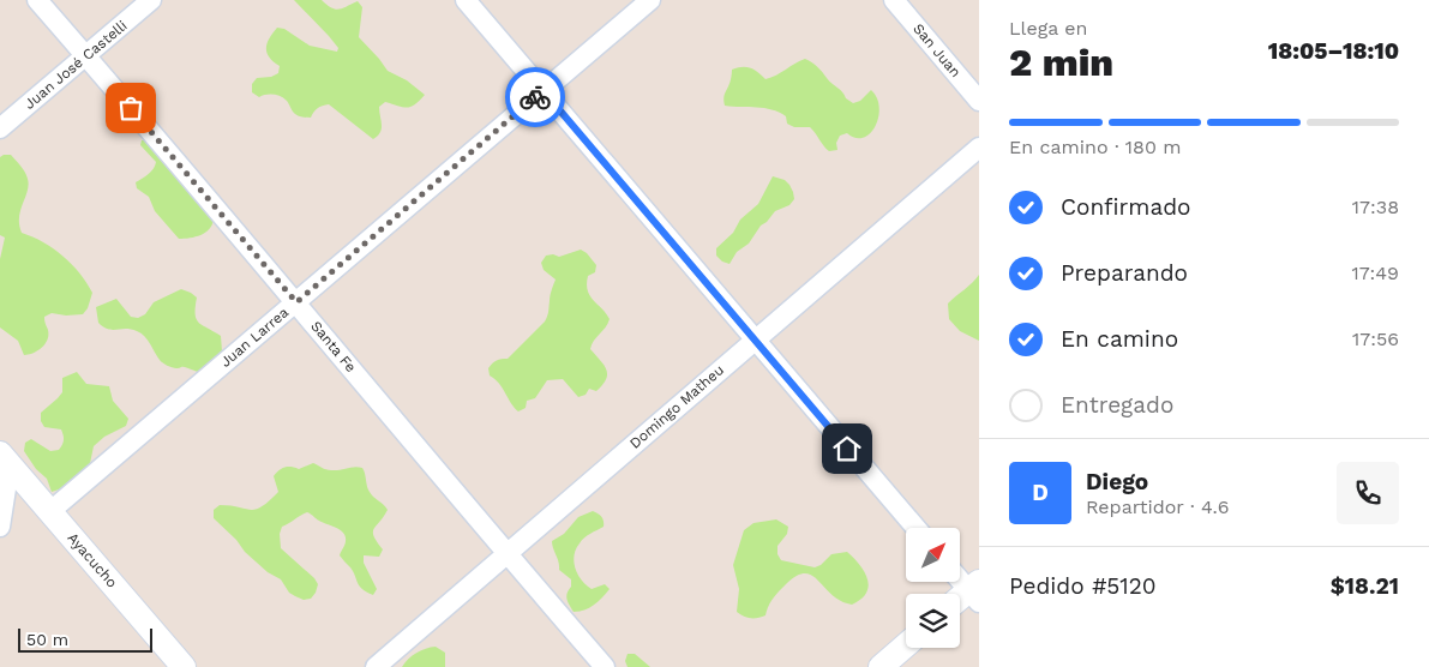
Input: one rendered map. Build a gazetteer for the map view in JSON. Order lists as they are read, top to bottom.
{
  "streets": {
    "street": [
      "San Juan",
      "Juan José Castelli",
      "Juan Larrea",
      "Santa Fe",
      "Domingo Matheu",
      "Ayacucho"
    ]
  },
  "crossings": [
    ["Juan José Castelli", "Santa Fe"],
    ["Juan Larrea", "Santa Fe"],
    ["Juan Larrea", "Ayacucho"],
    ["Santa Fe", "Domingo Matheu"]
  ],
  "scale_bar": "50 m",
  "north": "top right",
  "page": {
    "heading": ["2 min", "Llega en", "18:05–18:10"],
    "panel": [
      "Diego",
      "Repartidor · 4.6",
      "Pedido #5120",
      "$18.21"
    ],
    "bar": "En camino · 180 m",
    "list": [
      ["Confirmado", "17:38"],
      ["Preparando", "17:49"],
      ["En camino", "17:56"],
      "Entregado"
    ],
    "round": "D",
    "scale": "50 m"
  }
}
